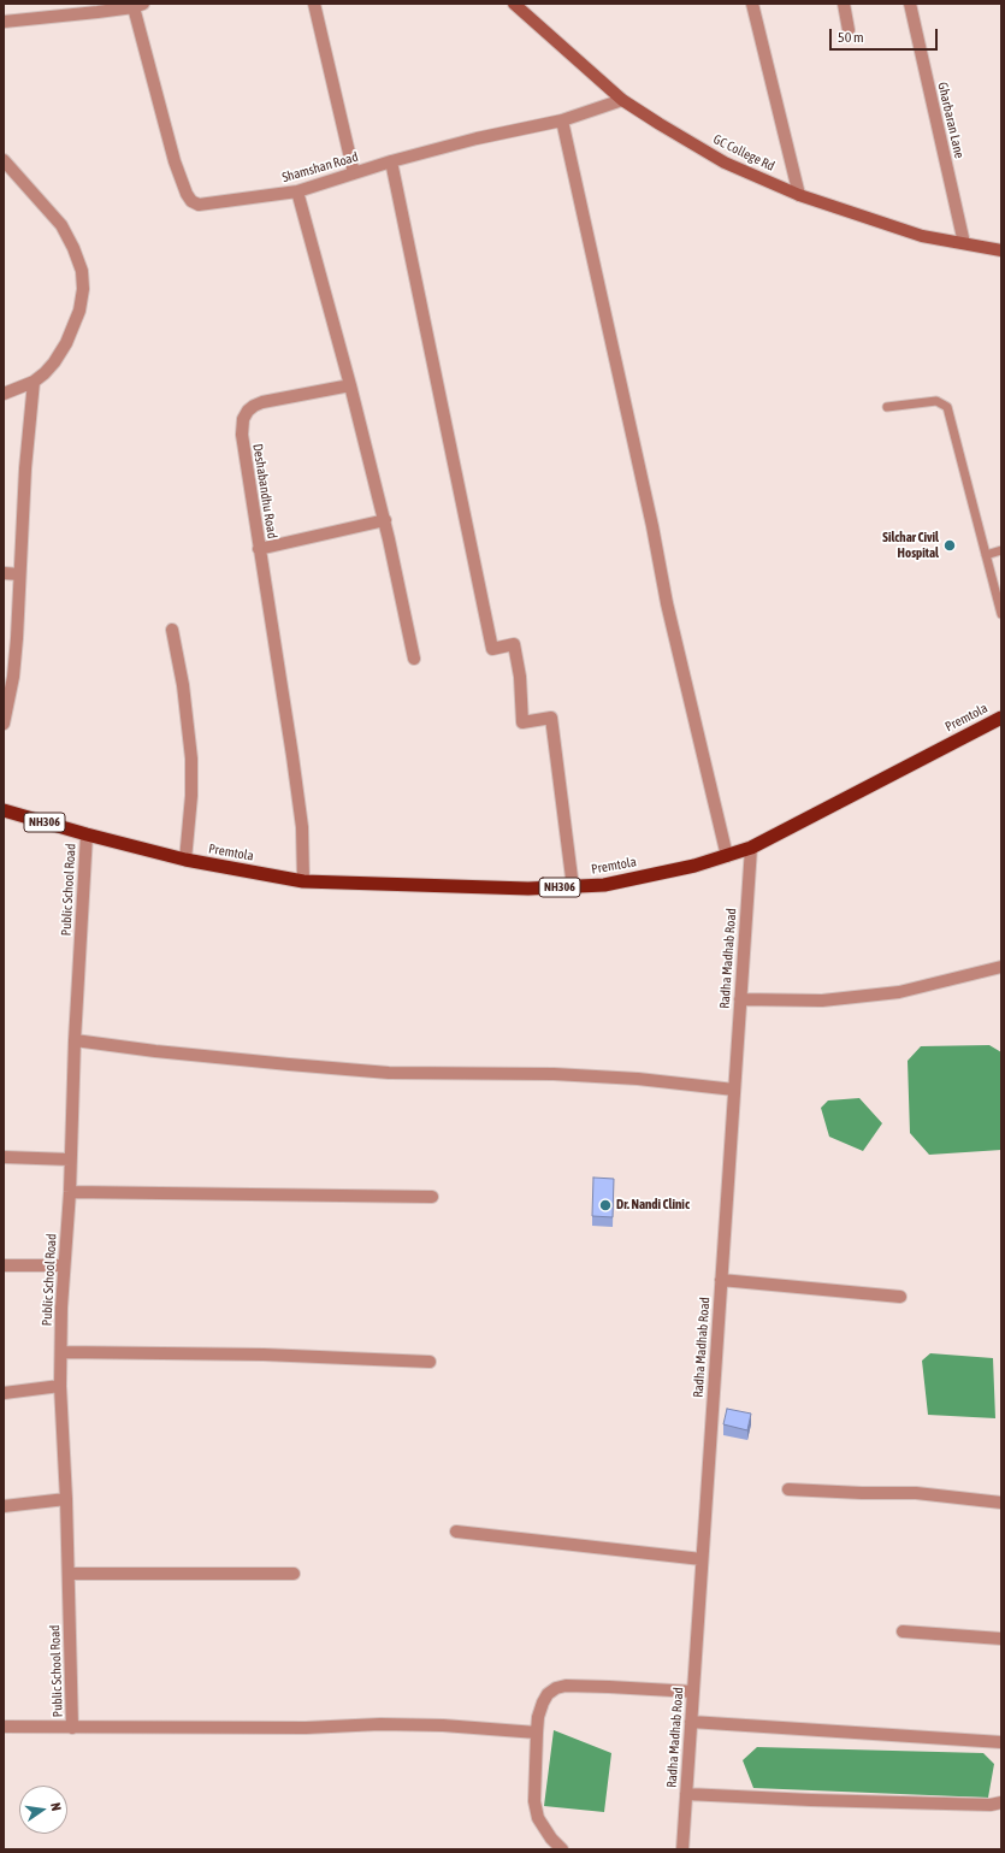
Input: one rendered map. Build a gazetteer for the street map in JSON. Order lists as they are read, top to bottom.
{
  "streets": {
    "highway": ["Premtola", "NH306"],
    "main road": ["GC College Rd"],
    "street": [
      "Gharbaran Lane",
      "Shamshan Road",
      "Deshabandhu Road",
      "Public School Road",
      "Radha Madhab Road"
    ]
  },
  "crossings": [
    ["Gharbaran Lane", "GC College Rd"],
    ["GC College Rd", "Shamshan Road"],
    ["Deshabandhu Road", "Premtola"],
    ["Premtola", "NH306"],
    ["Premtola", "Public School Road"],
    ["Premtola", "Radha Madhab Road"],
    ["NH306", "Public School Road"]
  ],
  "places": ["Silchar Civil Hospital", "Dr. Nandi Clinic"],
  "scale_bar": "50 m",
  "north": "right"
}
